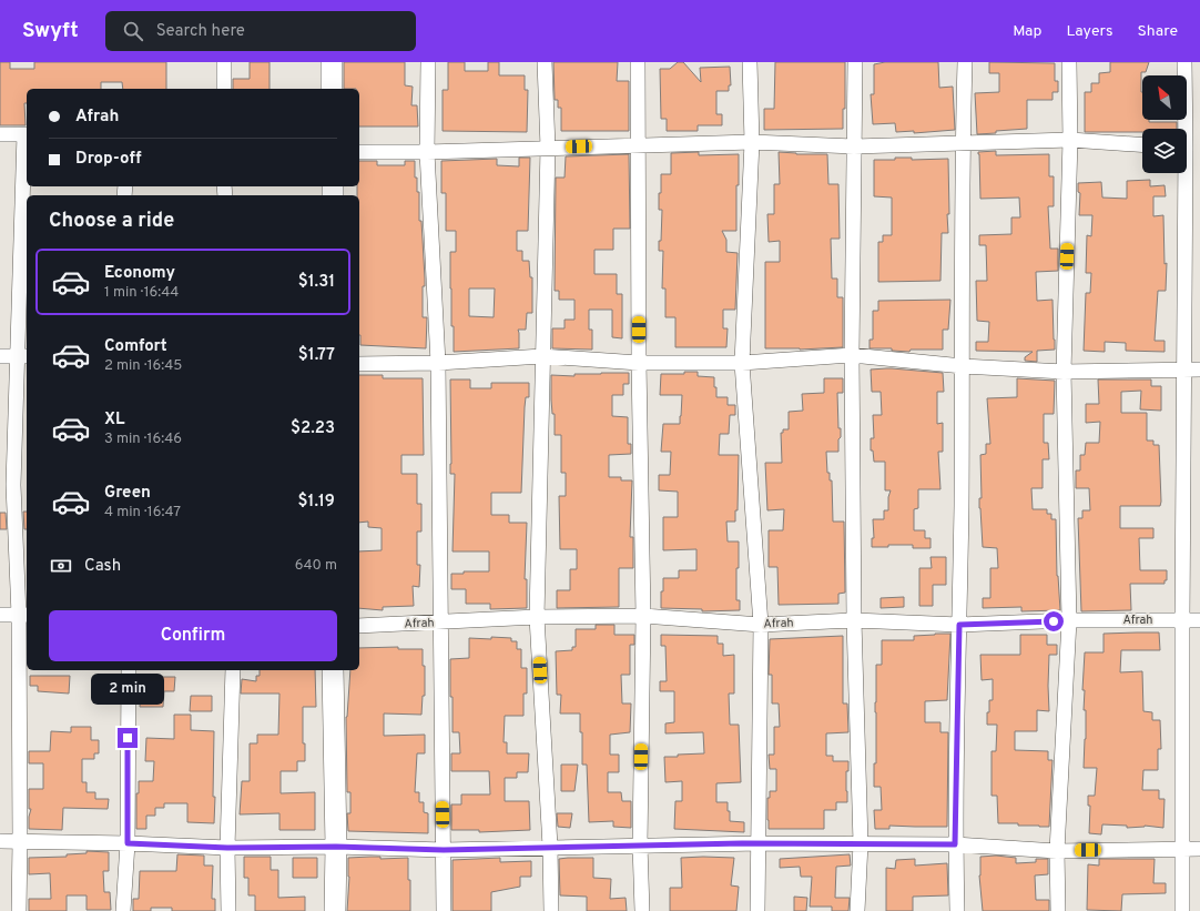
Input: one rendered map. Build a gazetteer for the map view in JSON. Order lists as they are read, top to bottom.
{
  "streets": {
    "street": ["Afrah"]
  },
  "north": "top left",
  "page": {
    "header": "Swyft",
    "search": "Search here",
    "nav": ["Map", "Layers", "Share"],
    "banner": ["Afrah", "Drop-off"],
    "heading": "Choose a ride",
    "list": [
      {
        "name": "Economy",
        "note": "1 min · 16:44",
        "value": "$1.31"
      },
      {
        "name": "Comfort",
        "note": "2 min · 16:45",
        "value": "$1.77"
      },
      {
        "name": "XL",
        "note": "3 min · 16:46",
        "value": "$2.23"
      },
      {
        "name": "Green",
        "note": "4 min · 16:47",
        "value": "$1.19"
      }
    ],
    "pay": ["Cash", "640 m"],
    "buttons": "Confirm",
    "bubble": "2 min"
  }
}
